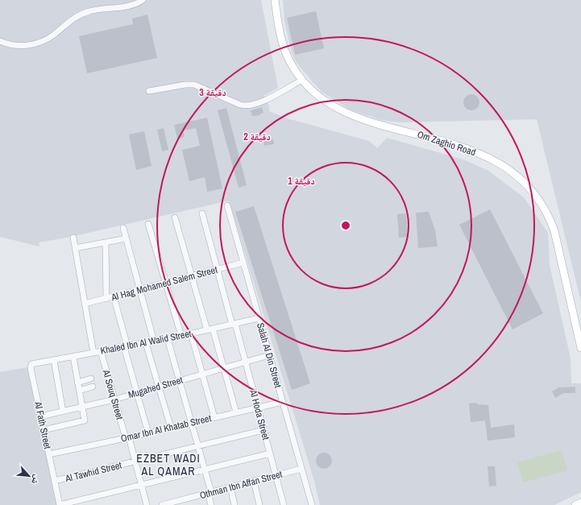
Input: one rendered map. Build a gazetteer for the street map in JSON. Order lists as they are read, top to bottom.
{
  "streets": {
    "main road": ["Om Zaghio Road"],
    "street": [
      "Al Hag Mohamed Salem Street",
      "Khaled Ibn Al Walid Street",
      "Salah Al Din Street",
      "Mugahed Street",
      "Al Souq Street",
      "Al Hoda Street",
      "Al Fath Street",
      "Omar Ibn Al Khatab Street",
      "Al Tawhid Street",
      "Othman Ibn Affan Street"
    ]
  },
  "crossings": [
    ["Al Hag Mohamed Salem Street", "Salah Al Din Street"],
    ["Al Hag Mohamed Salem Street", "Al Hoda Street"],
    ["Khaled Ibn Al Walid Street", "Salah Al Din Street"],
    ["Khaled Ibn Al Walid Street", "Al Souq Street"],
    ["Khaled Ibn Al Walid Street", "Al Hoda Street"],
    ["Khaled Ibn Al Walid Street", "Al Fath Street"],
    ["Salah Al Din Street", "Mugahed Street"],
    ["Salah Al Din Street", "Omar Ibn Al Khatab Street"],
    ["Salah Al Din Street", "Othman Ibn Affan Street"],
    ["Mugahed Street", "Al Souq Street"],
    ["Mugahed Street", "Al Hoda Street"],
    ["Mugahed Street", "Al Fath Street"],
    ["Al Souq Street", "Omar Ibn Al Khatab Street"],
    ["Al Souq Street", "Al Tawhid Street"],
    ["Al Hoda Street", "Omar Ibn Al Khatab Street"],
    ["Al Hoda Street", "Al Tawhid Street"],
    ["Al Hoda Street", "Othman Ibn Affan Street"],
    ["Al Fath Street", "Omar Ibn Al Khatab Street"],
    ["Al Fath Street", "Al Tawhid Street"]
  ],
  "districts": ["EZBET WADI AL QAMAR"],
  "north": "bottom right",
  "rings": ["3 دقيقة", "2 دقيقة", "1 دقيقة"]
}
